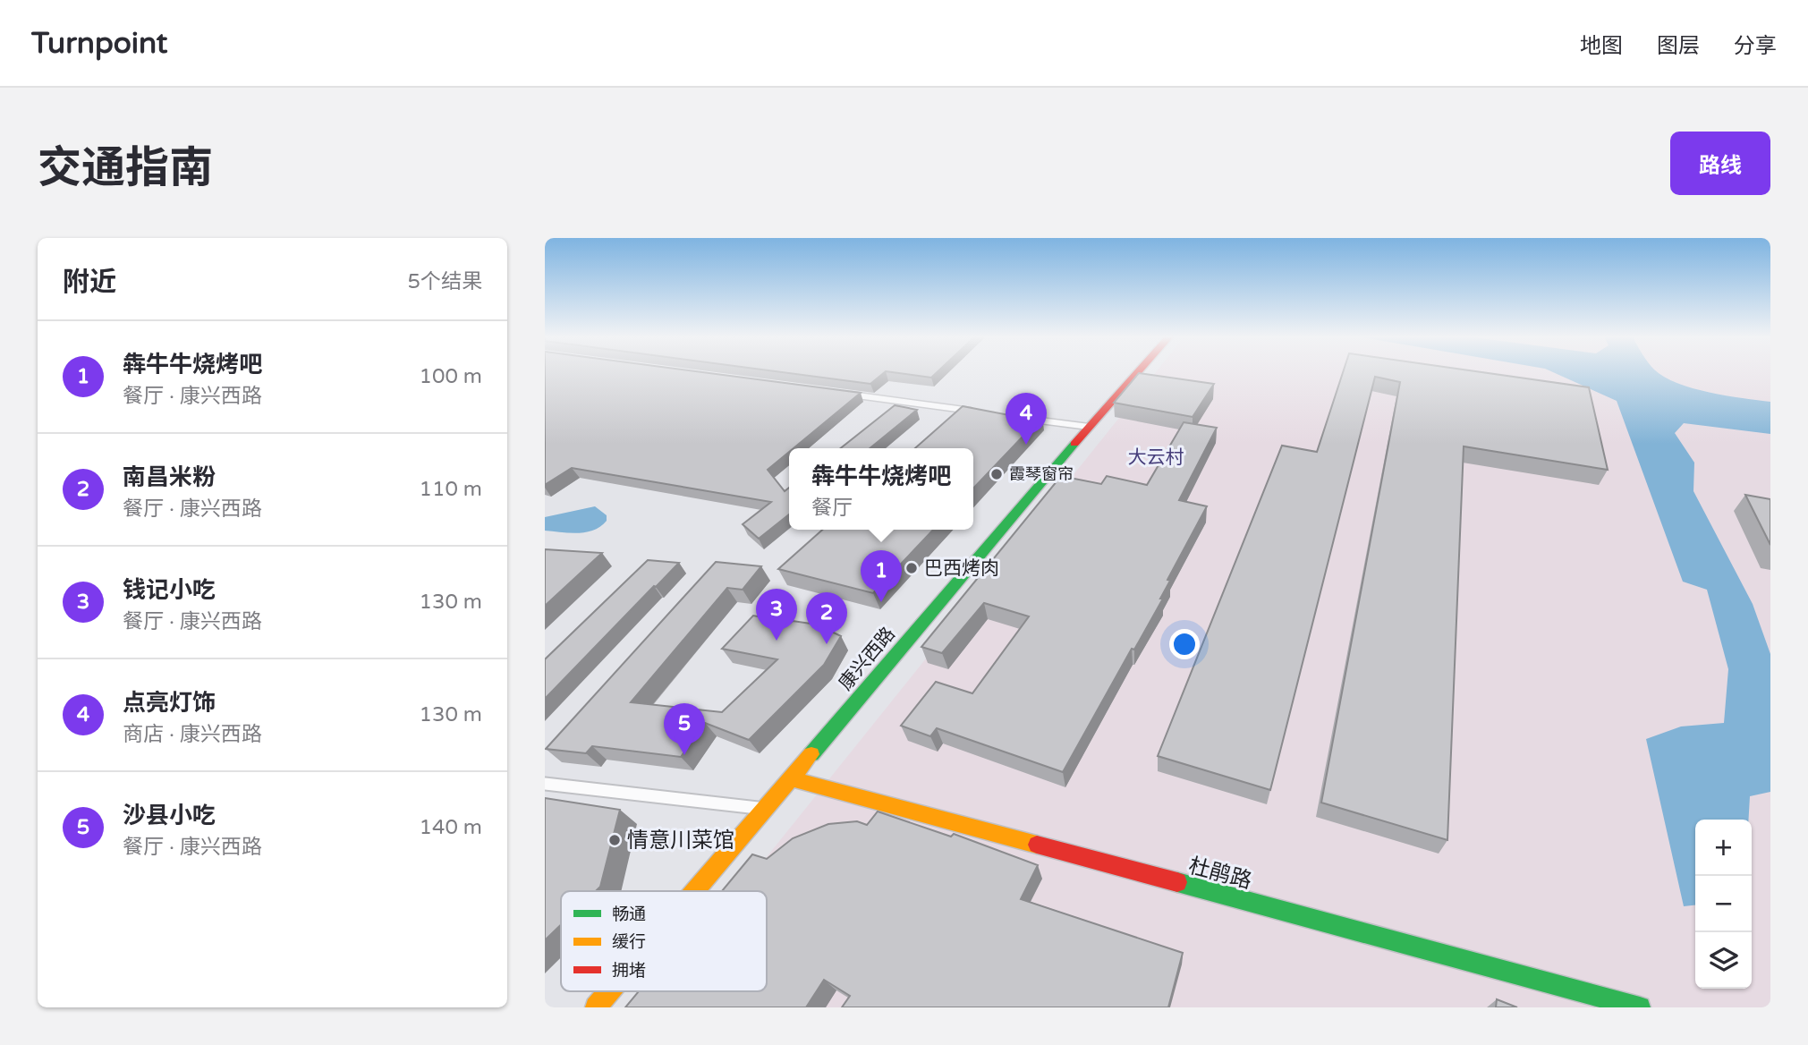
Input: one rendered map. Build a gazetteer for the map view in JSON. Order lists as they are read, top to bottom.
{
  "streets": {
    "street": ["康兴西路", "杜鹃路"]
  },
  "crossings": [
    ["康兴西路", "杜鹃路"]
  ],
  "districts": ["大云村"],
  "places": ["霞琴窗帘", "巴西烤肉", "情意川菜馆"],
  "legend": ["畅通", "缓行", "拥堵"],
  "page": {
    "header": "Turnpoint",
    "nav": ["地图", "图层", "分享"],
    "title": "交通指南",
    "buttons": "路线",
    "heading": ["附近", "5个结果"],
    "list": [
      {
        "mark": "1",
        "name": "犇牛牛烧烤吧",
        "note": "餐厅 · 康兴西路",
        "value": "100 m"
      },
      {
        "mark": "2",
        "name": "南昌米粉",
        "note": "餐厅 · 康兴西路",
        "value": "110 m"
      },
      {
        "mark": "3",
        "name": "钱记小吃",
        "note": "餐厅 · 康兴西路",
        "value": "130 m"
      },
      {
        "mark": "4",
        "name": "点亮灯饰",
        "note": "商店 · 康兴西路",
        "value": "130 m"
      },
      {
        "mark": "5",
        "name": "沙县小吃",
        "note": "餐厅 · 康兴西路",
        "value": "140 m"
      }
    ],
    "pins": [
      "4",
      "1",
      "3",
      "2",
      "5"
    ],
    "popup": ["犇牛牛烧烤吧", "餐厅"],
    "map_buttons": ["+", "−"]
  }
}
